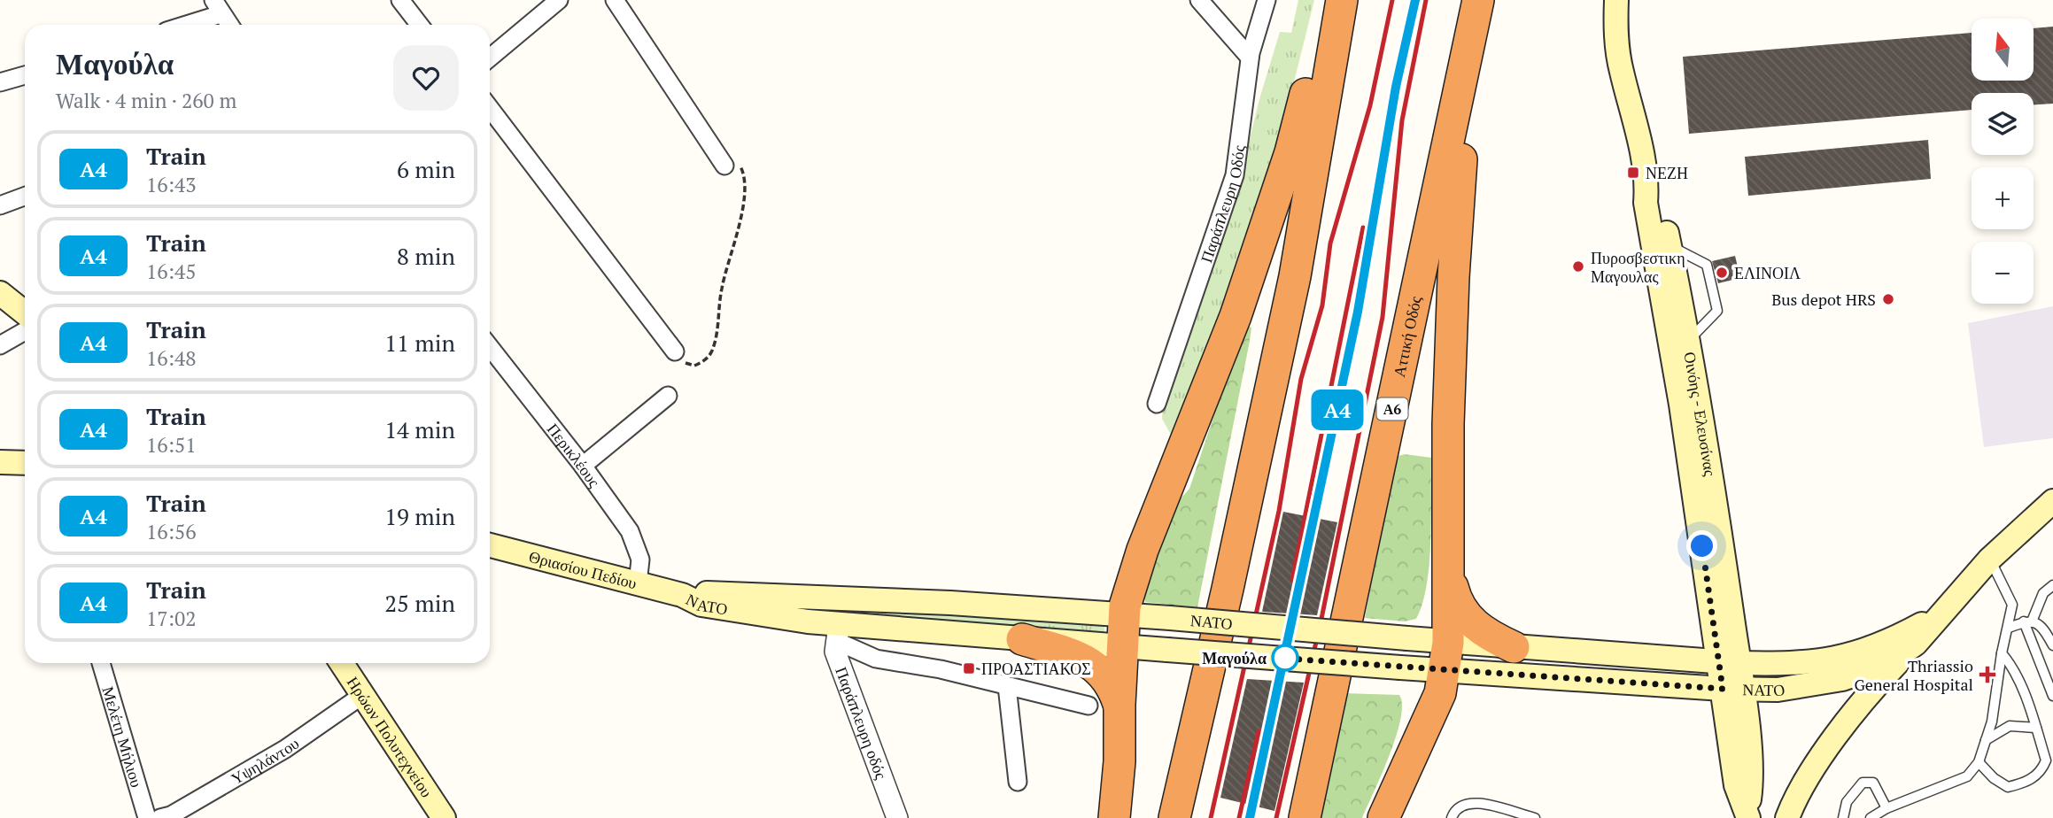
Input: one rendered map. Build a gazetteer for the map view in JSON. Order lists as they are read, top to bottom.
{
  "streets": {
    "highway": ["Αττική Οδός", "Α6"],
    "main road": [
      "Οινόης - Ελευσίνας",
      "Θριασίου Πεδίου",
      "ΝΑΤΟ",
      "Ηρώων Πολυτεχνείου"
    ],
    "street": [
      "Παράπλευρη Οδός",
      "Περικλέους",
      "Παράπλευρη οδός",
      "Μελέτη Μήλιου",
      "Υψηλάντου"
    ]
  },
  "crossings": [
    ["Οινόης - Ελευσίνας", "ΝΑΤΟ"],
    ["Περικλέους", "Θριασίου Πεδίου"],
    ["Θριασίου Πεδίου", "ΝΑΤΟ"],
    ["ΝΑΤΟ", "Παράπλευρη οδός"],
    ["Ηρώων Πολυτεχνείου", "Υψηλάντου"]
  ],
  "places": {
    "transit": ["ΝΕΖΗ", "ΠΡΟΑΣΤΙΑΚΟΣ"],
    "other": [
      "Πυροσβεστικη Μαγουλας",
      "ΕΛΙΝΟΙΛ",
      "Bus depot HRS",
      "Μαγούλα"
    ],
    "health": ["Thriassio General Hospital"]
  },
  "north": "top",
  "page": {
    "on_map": "A4",
    "map_buttons": ["+", "−"],
    "heading": ["Μαγούλα", "Walk · 4 min · 260 m"],
    "list": [
      {
        "mark": "A4",
        "name": "Train",
        "note": "16:43",
        "value": "6 min"
      },
      {
        "mark": "A4",
        "name": "Train",
        "note": "16:45",
        "value": "8 min"
      },
      {
        "mark": "A4",
        "name": "Train",
        "note": "16:48",
        "value": "11 min"
      },
      {
        "mark": "A4",
        "name": "Train",
        "note": "16:51",
        "value": "14 min"
      },
      {
        "mark": "A4",
        "name": "Train",
        "note": "16:56",
        "value": "19 min"
      },
      {
        "mark": "A4",
        "name": "Train",
        "note": "17:02",
        "value": "25 min"
      }
    ]
  }
}
